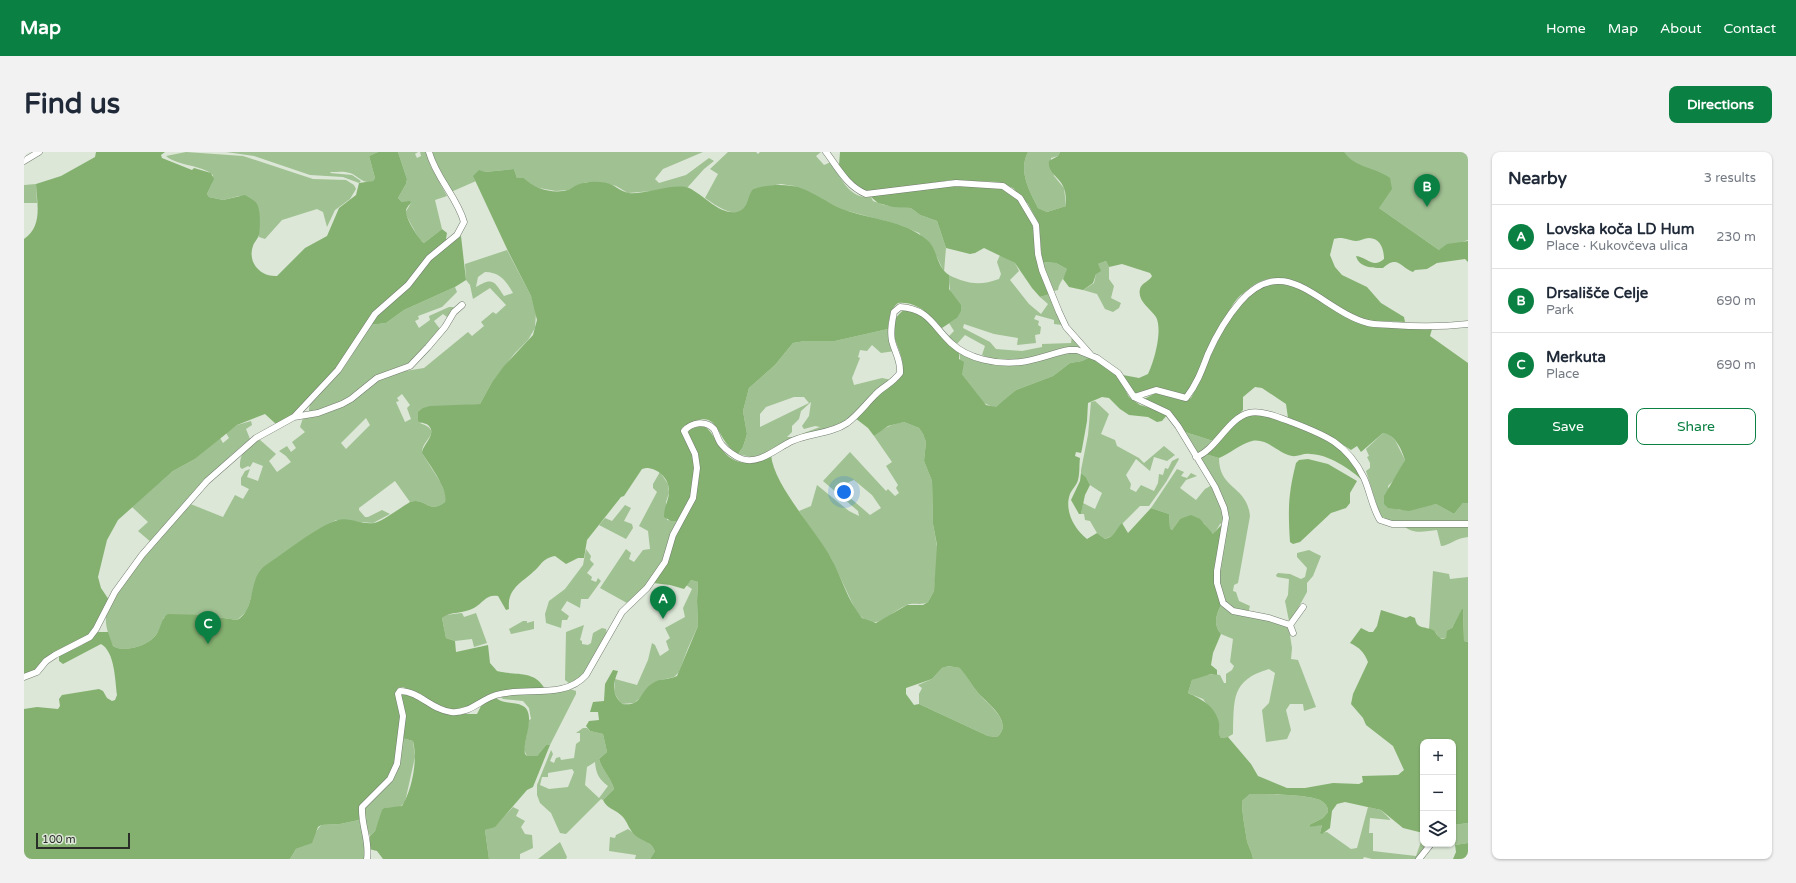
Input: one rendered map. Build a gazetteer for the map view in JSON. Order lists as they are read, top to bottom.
{
  "scale_bar": "100 m",
  "page": {
    "header": "Map",
    "nav": [
      "Home",
      "Map",
      "About",
      "Contact"
    ],
    "buttons": [
      "Directions",
      ["Save", "Share"]
    ],
    "title": "Find us",
    "heading": ["Nearby", "3 results"],
    "pins": ["B", "A", "C"],
    "list": [
      {
        "mark": "A",
        "name": "Lovska koča LD Hum",
        "note": "Place · Kukovčeva ulica",
        "value": "230 m"
      },
      {
        "mark": "B",
        "name": "Drsališče Celje",
        "note": "Park",
        "value": "690 m"
      },
      {
        "mark": "C",
        "name": "Merkuta",
        "note": "Place",
        "value": "690 m"
      }
    ],
    "map_buttons": ["+", "−"],
    "scale": "100 m"
  }
}
